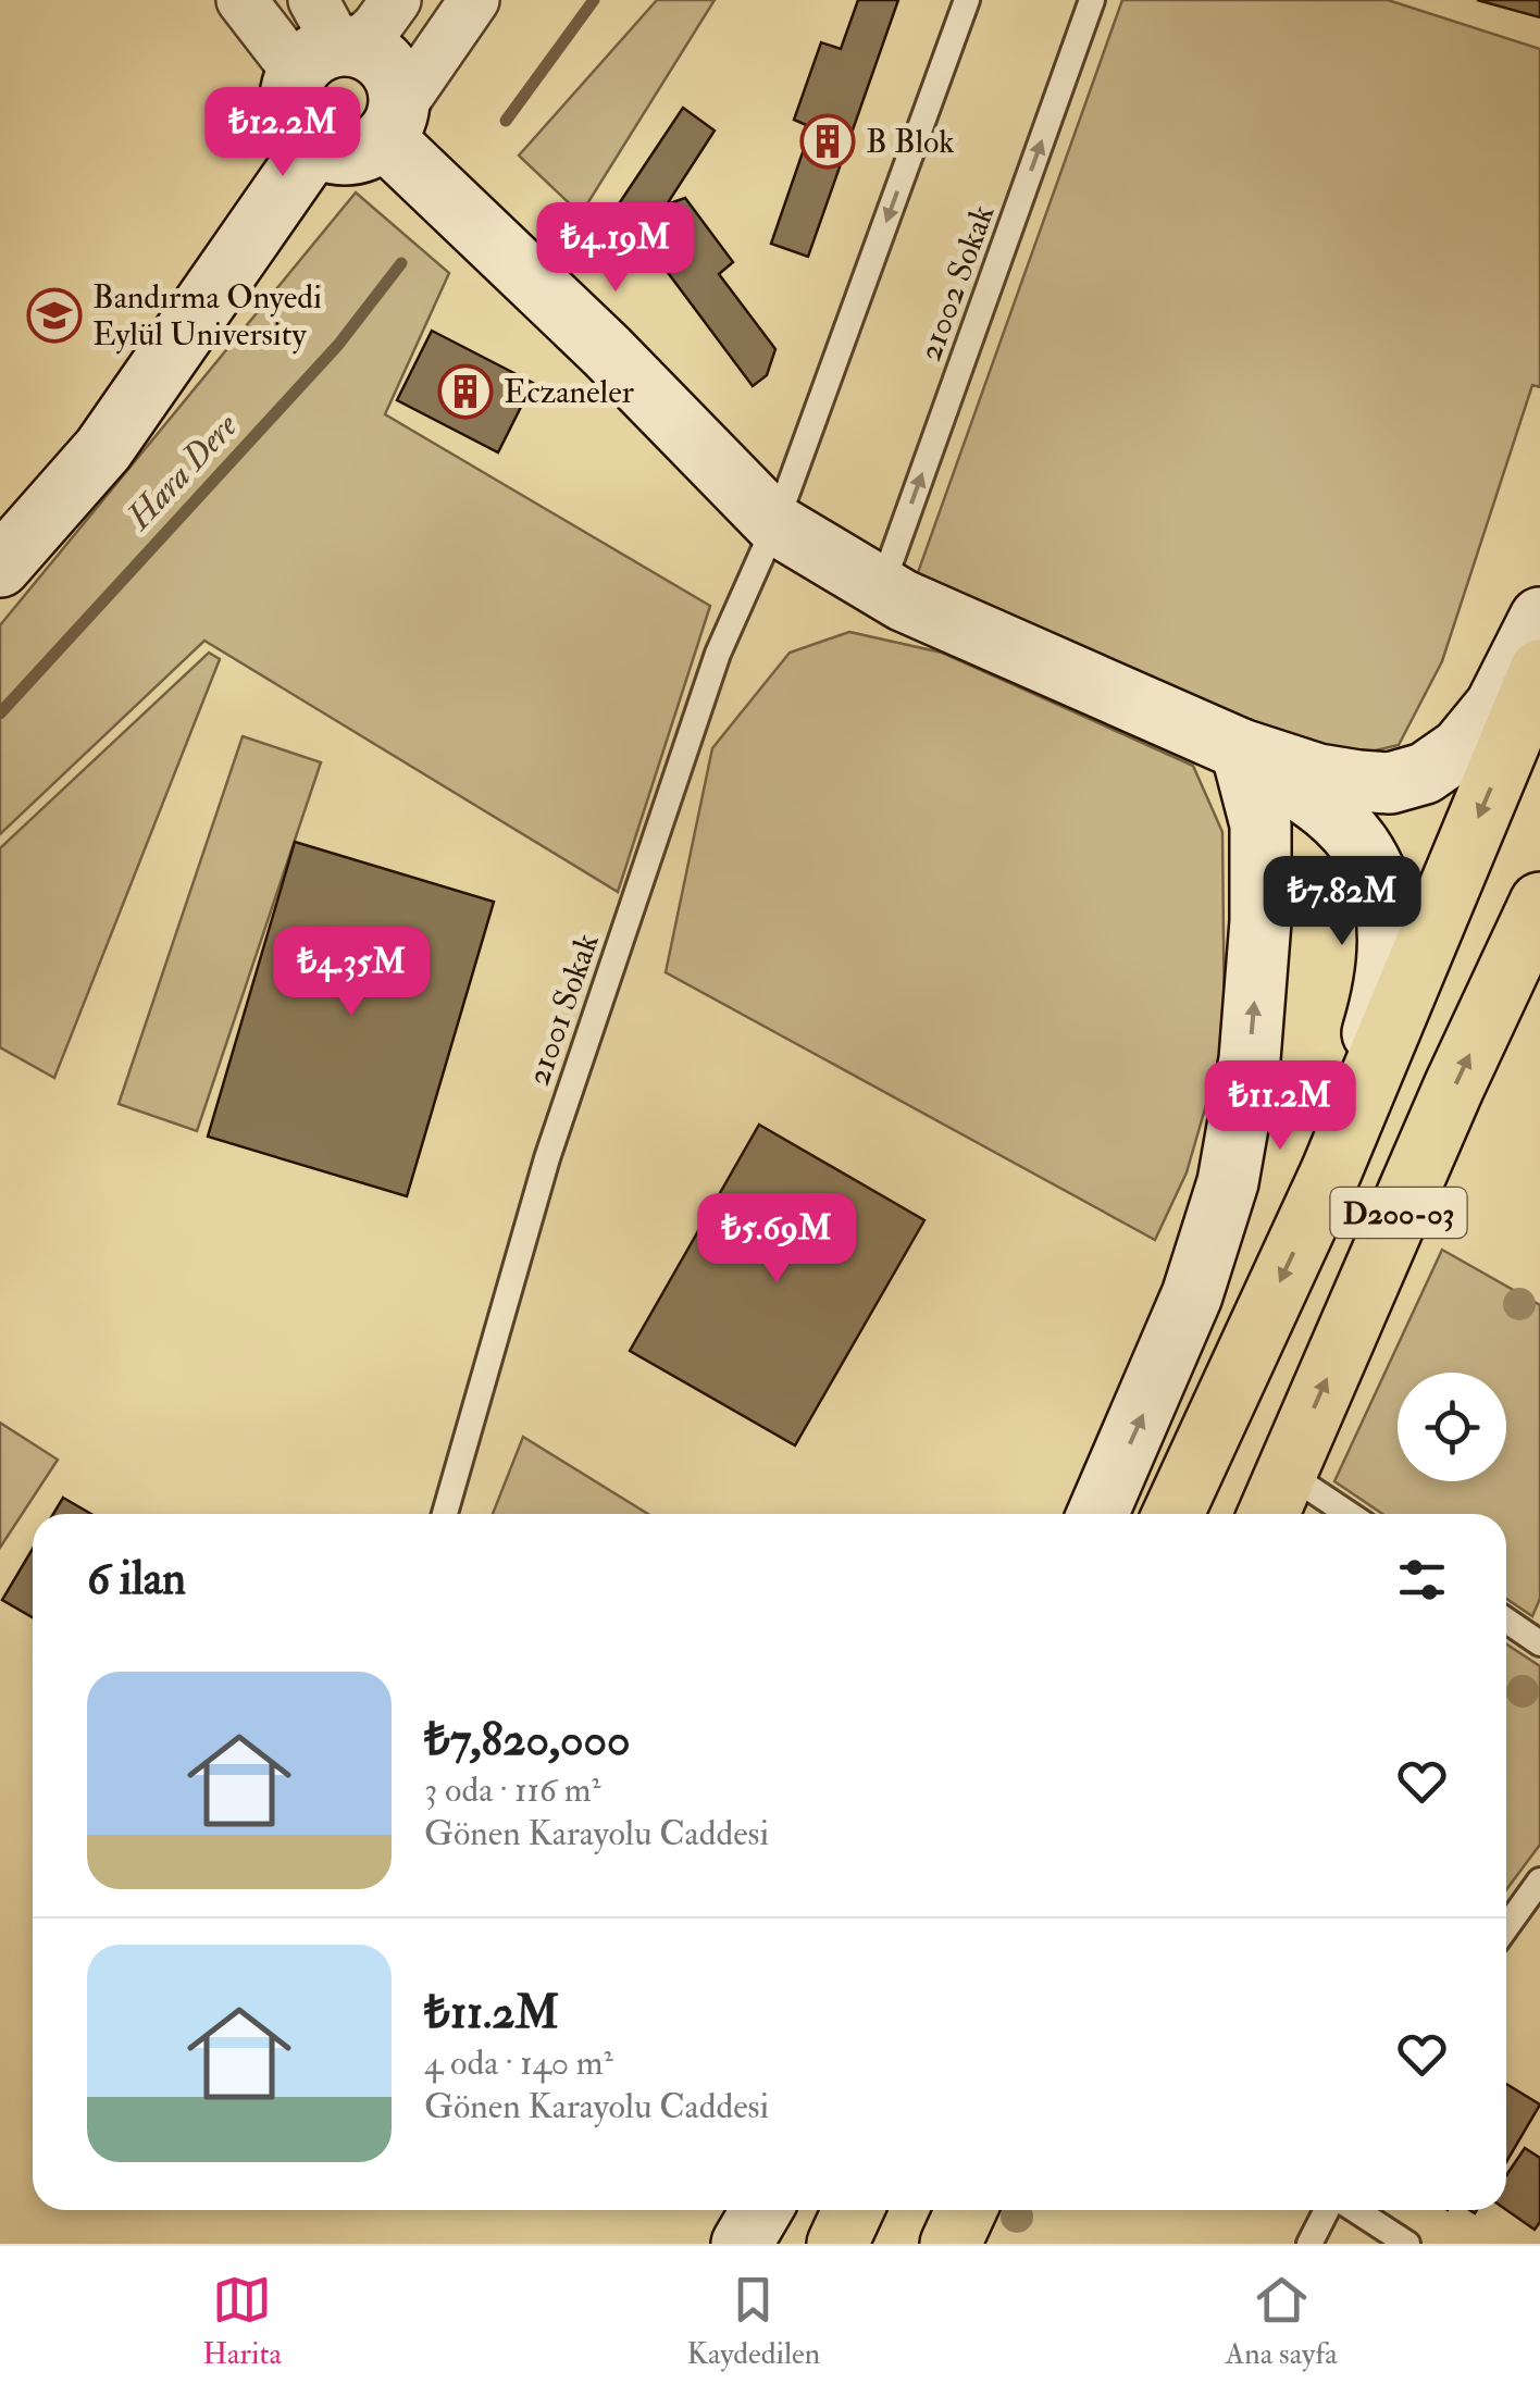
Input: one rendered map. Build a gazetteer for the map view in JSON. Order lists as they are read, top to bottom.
{
  "streets": {
    "highway": ["D200-03"],
    "lane": ["21002 Sokak", "21001 Sokak"]
  },
  "water": ["Hara Dere"],
  "places": {
    "building": ["B Blok", "Eczaneler"],
    "school or university": ["Bandırma Onyedi Eylül University"]
  },
  "page": {
    "price": [
      "₺12.2M",
      "₺4.19M",
      "₺7.82M",
      "₺4.35M",
      "₺11.2M",
      "₺5.69M"
    ],
    "heading": "6 ilan",
    "list": [
      {
        "name": "₺7,820,000",
        "note": "3 oda · 116 m² · Gönen Karayolu Caddesi"
      },
      {
        "name": "₺11.2M",
        "note": "4 oda · 140 m² · Gönen Karayolu Caddesi"
      }
    ],
    "tabs": ["Harita", "Kaydedilen", "Ana sayfa"]
  }
}
